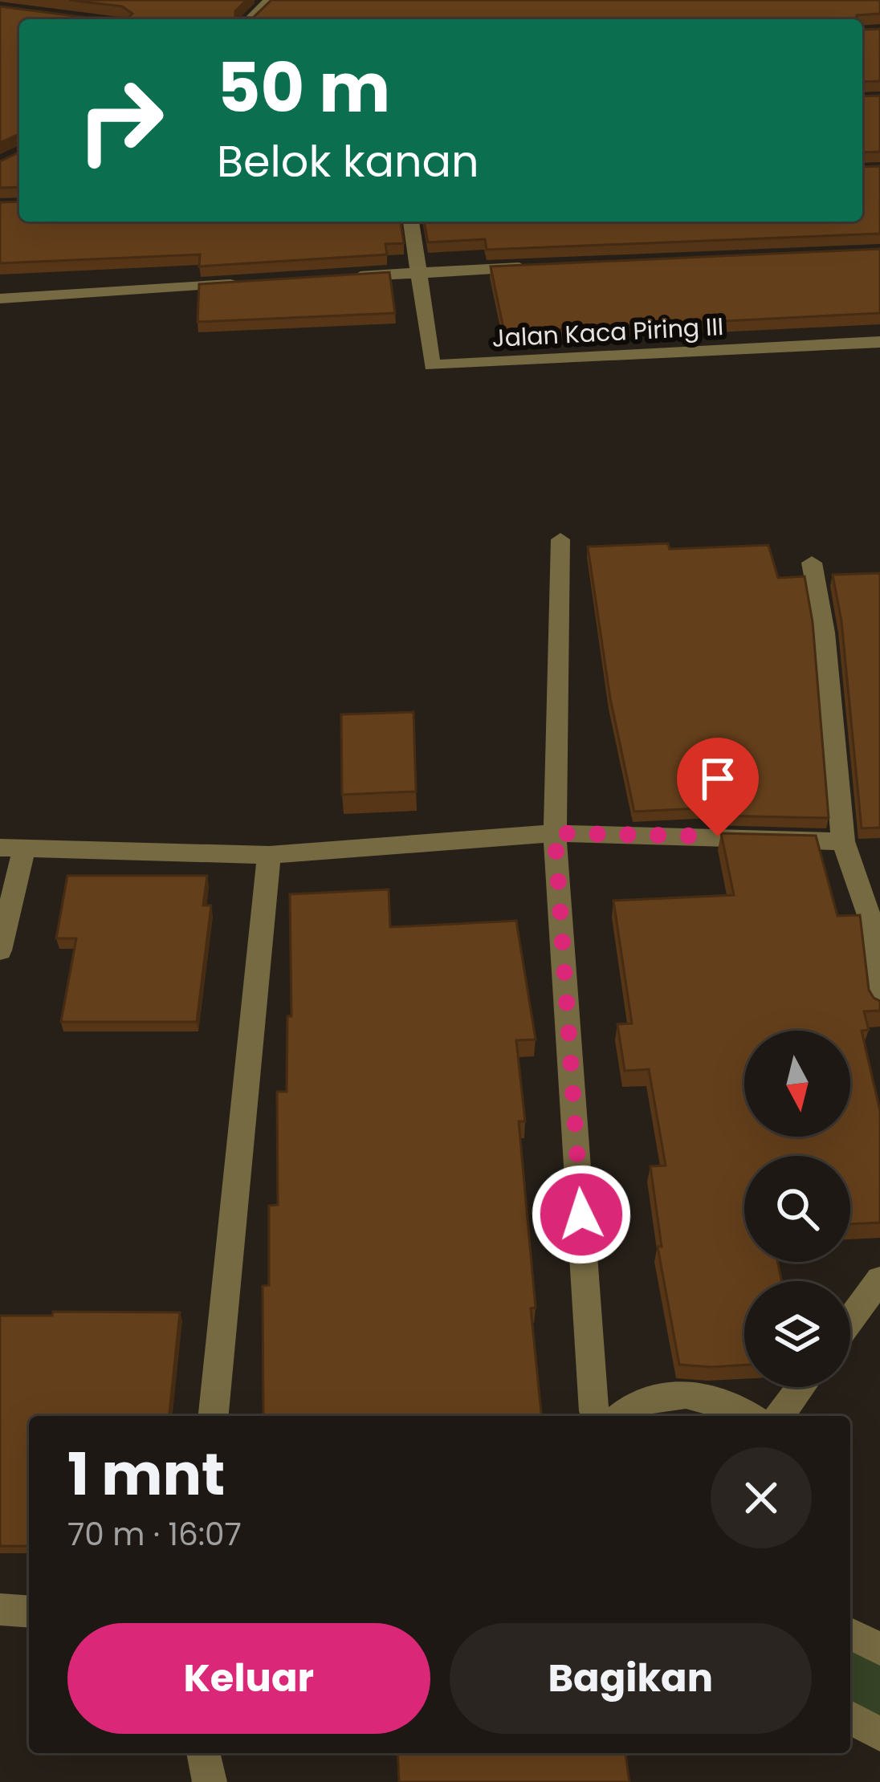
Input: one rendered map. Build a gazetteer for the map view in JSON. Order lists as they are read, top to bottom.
{
  "streets": {
    "street": ["Jalan Kaca Piring III"]
  },
  "north": "bottom",
  "page": {
    "turn": ["50 m", "Belok kanan"],
    "heading": ["1 mnt", "70 m · 16:07"],
    "buttons": ["Keluar", "Bagikan"]
  }
}
